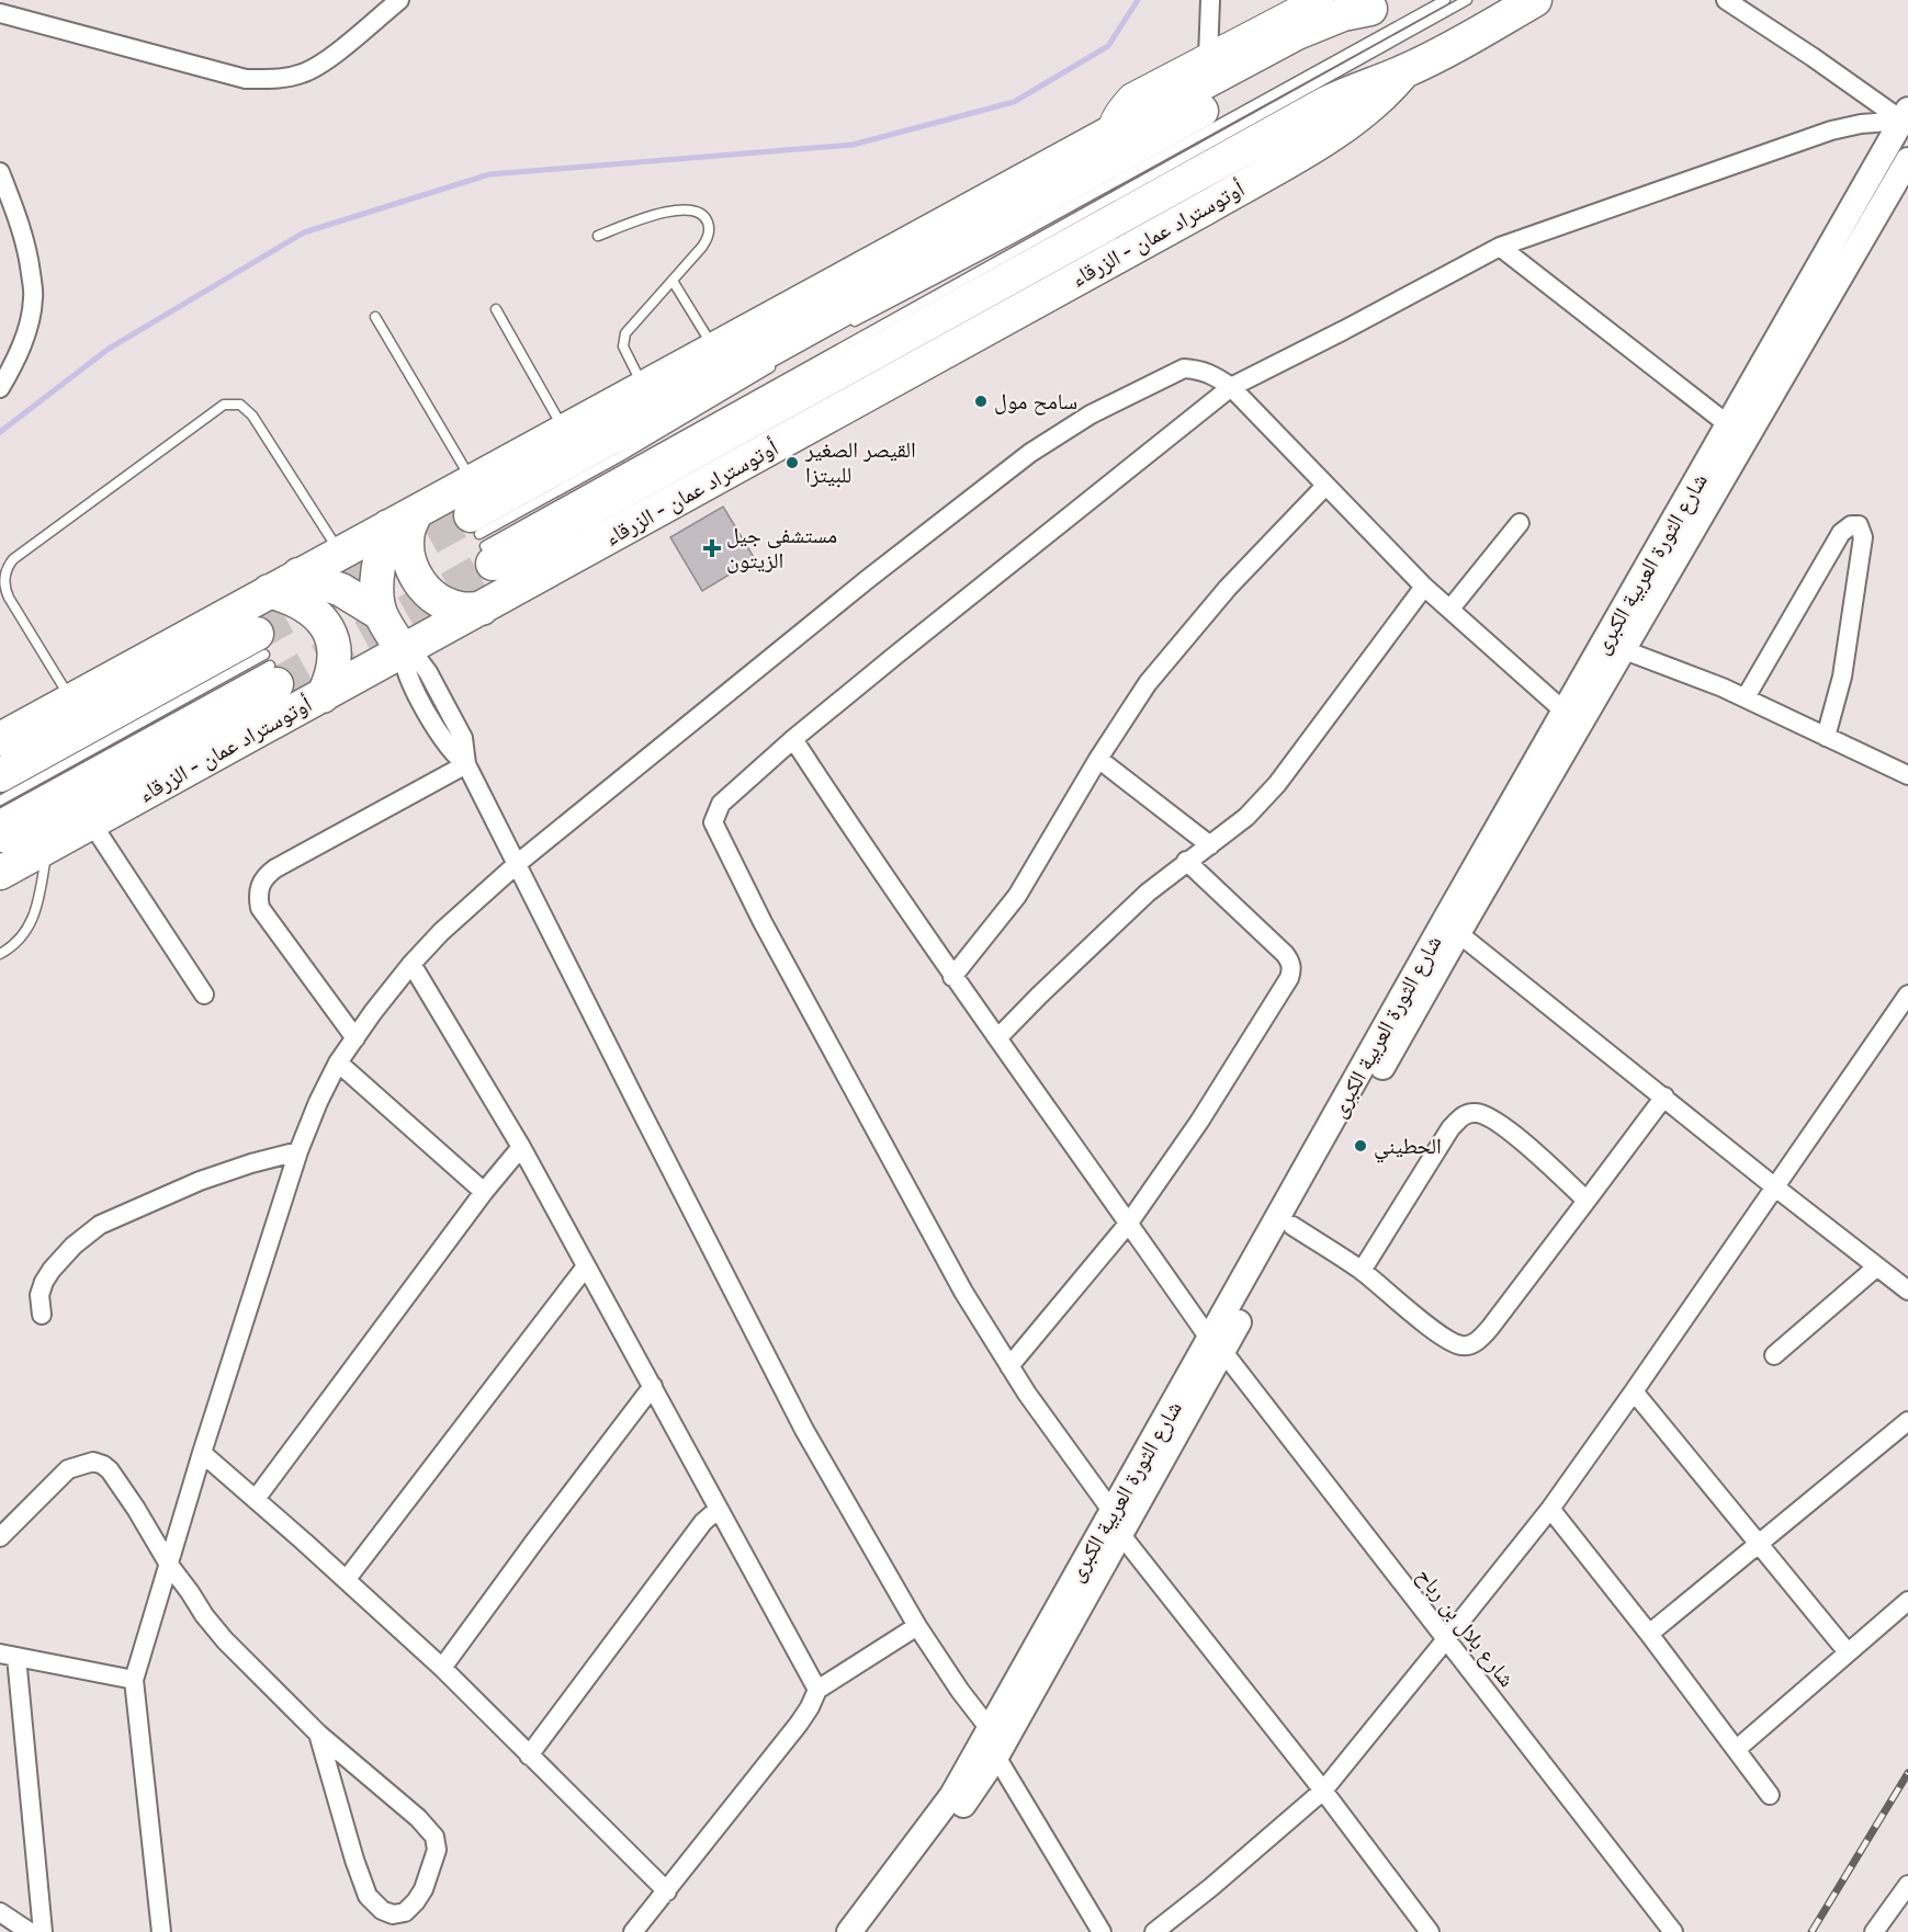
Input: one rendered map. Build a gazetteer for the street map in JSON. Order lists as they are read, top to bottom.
{
  "streets": {
    "highway": ["أوتوستراد عمان - الزرقاء"],
    "main road": ["شارع الثورة العربية الكبرى"],
    "street": ["شارع بلال بن رباح"]
  },
  "crossings": [
    ["شارع الثورة العربية الكبرى", "شارع بلال بن رباح"]
  ],
  "places": {
    "other": ["سامح مول", "القيصر الصغير للبيتزا", "الحطيني"],
    "health": ["مستشفى جيل الزيتون"]
  }
}
